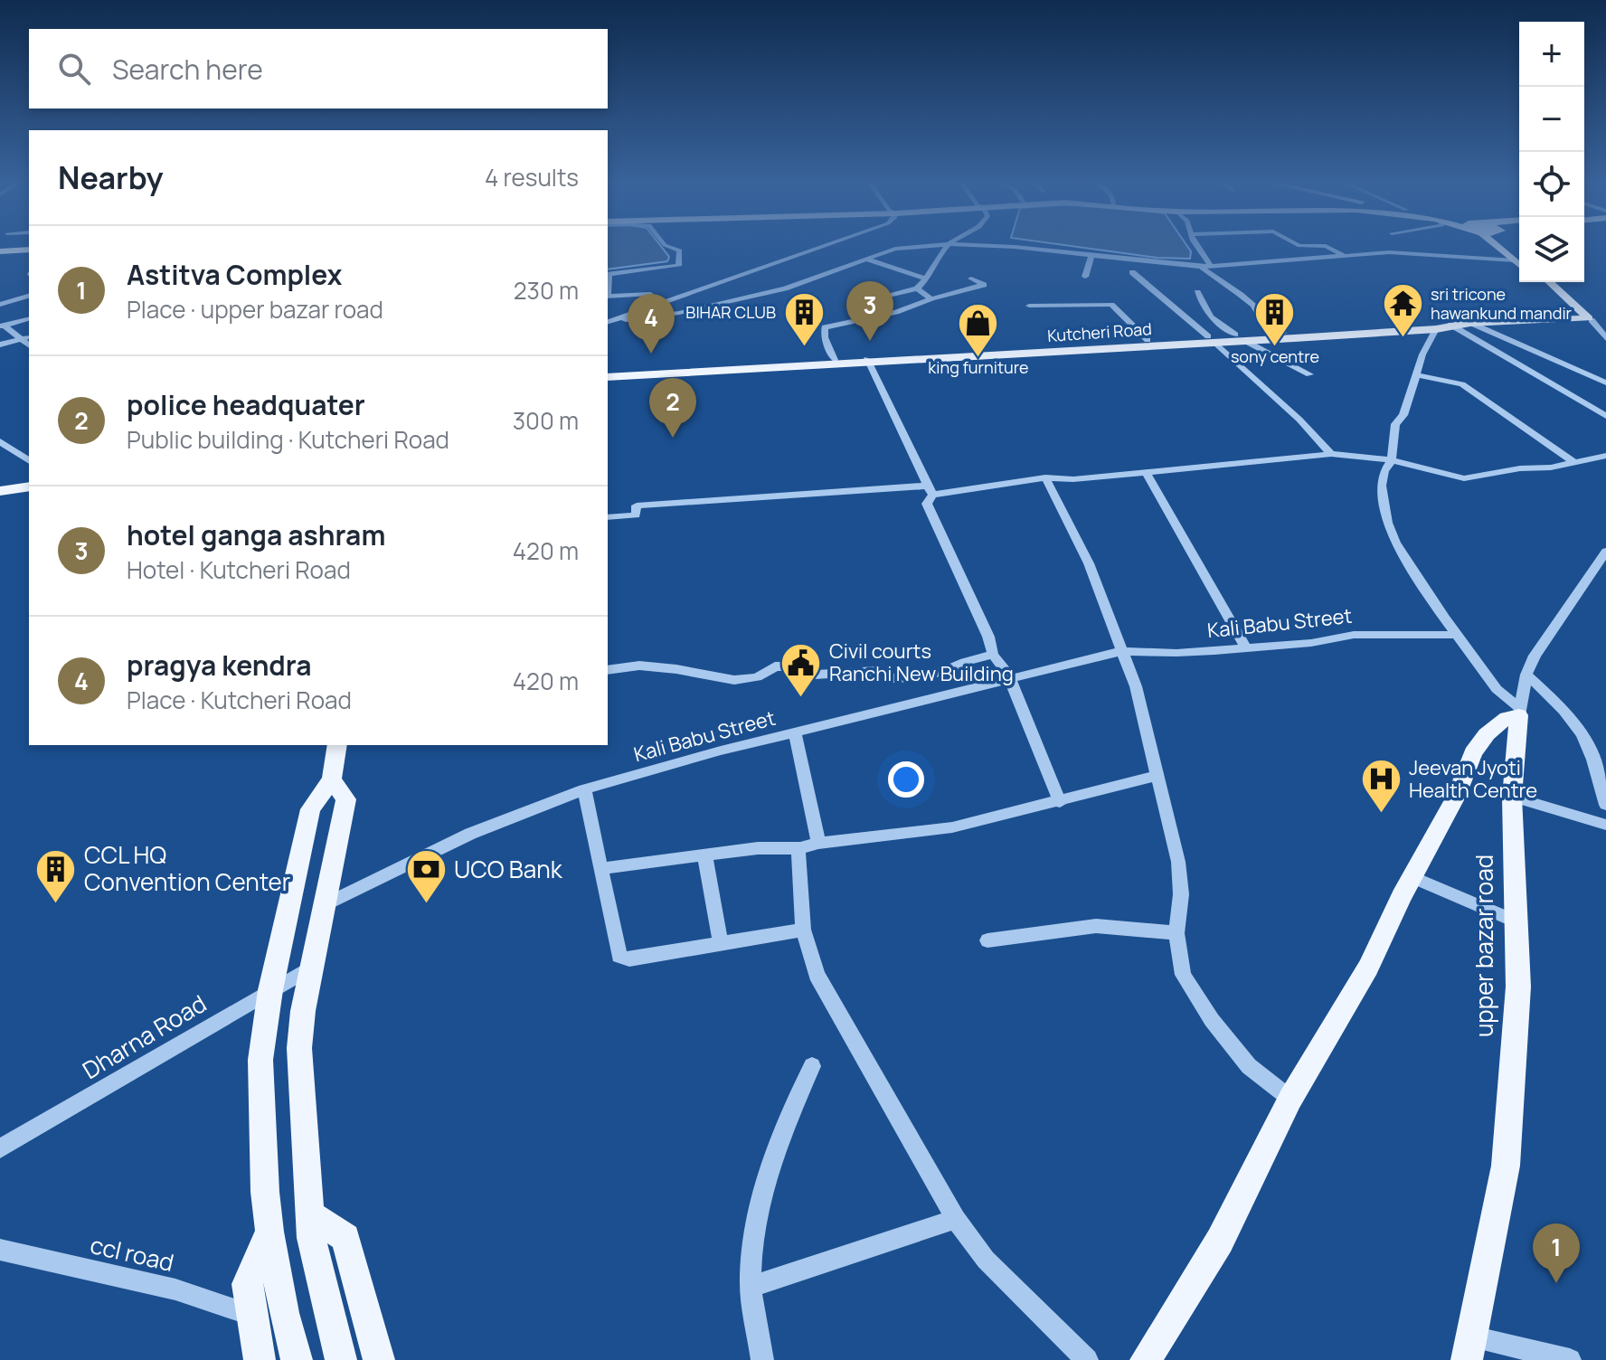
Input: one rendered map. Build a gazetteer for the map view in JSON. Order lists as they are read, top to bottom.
{
  "streets": {
    "main road": ["Kutcheri Road", "upper bazar road"],
    "street": ["Kali Babu Street", "Dharna Road", "ccl road"]
  },
  "places": {
    "temple": ["sri tricone hawankund mandir"],
    "building": ["sony centre", "BIHAR CLUB", "CCL HQ Convention Center"],
    "shop": ["king furniture"],
    "public building": ["Civil courts Ranchi New Building"],
    "hospital": ["Jeevan Jyoti Health Centre"],
    "bank": ["UCO Bank"]
  },
  "page": {
    "map_buttons": ["+", "−"],
    "search": "Search here",
    "heading": ["Nearby", "4 results"],
    "list": [
      {
        "mark": "1",
        "name": "Astitva Complex",
        "note": "Place · upper bazar road",
        "value": "230 m"
      },
      {
        "mark": "2",
        "name": "police headquater",
        "note": "Public building · Kutcheri Road",
        "value": "300 m"
      },
      {
        "mark": "3",
        "name": "hotel ganga ashram",
        "note": "Hotel · Kutcheri Road",
        "value": "420 m"
      },
      {
        "mark": "4",
        "name": "pragya kendra",
        "note": "Place · Kutcheri Road",
        "value": "420 m"
      }
    ],
    "pins": [
      "3",
      "4",
      "2",
      "1"
    ]
  }
}
